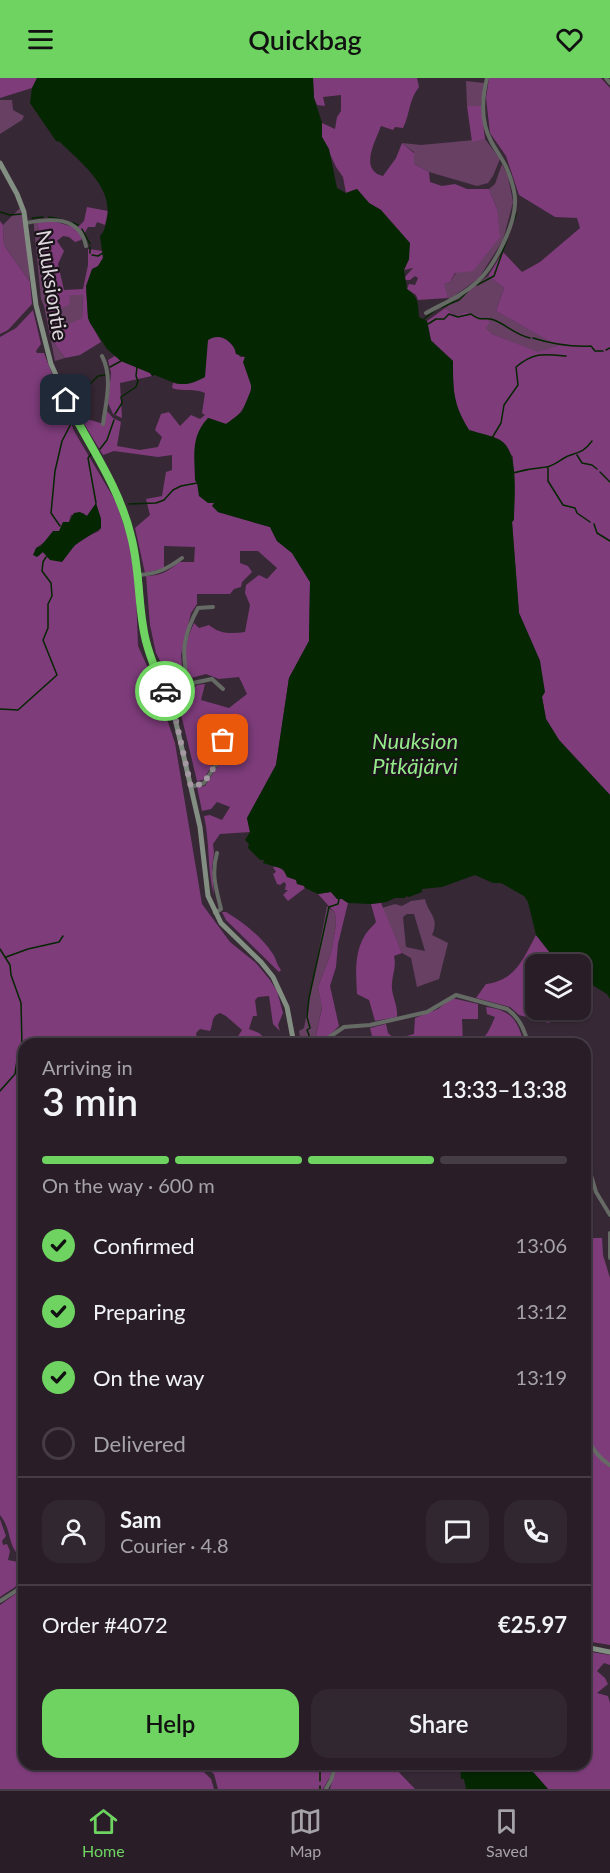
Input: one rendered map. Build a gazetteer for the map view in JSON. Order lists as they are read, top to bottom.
{
  "streets": {
    "street": ["Nuuksiontie"]
  },
  "water": ["Nuuksion Pitkäjärvi"],
  "page": {
    "header": "Quickbag",
    "heading": ["3 min", "Arriving in", "13:33–13:38"],
    "panel": [
      "Sam",
      "Courier · 4.8",
      "Order #4072",
      "€25.97"
    ],
    "bar": "On the way · 600 m",
    "list": [
      ["Confirmed", "13:06"],
      ["Preparing", "13:12"],
      ["On the way", "13:19"],
      "Delivered"
    ],
    "buttons": ["Help", "Share"],
    "tabs": ["Home", "Map", "Saved"]
  }
}
